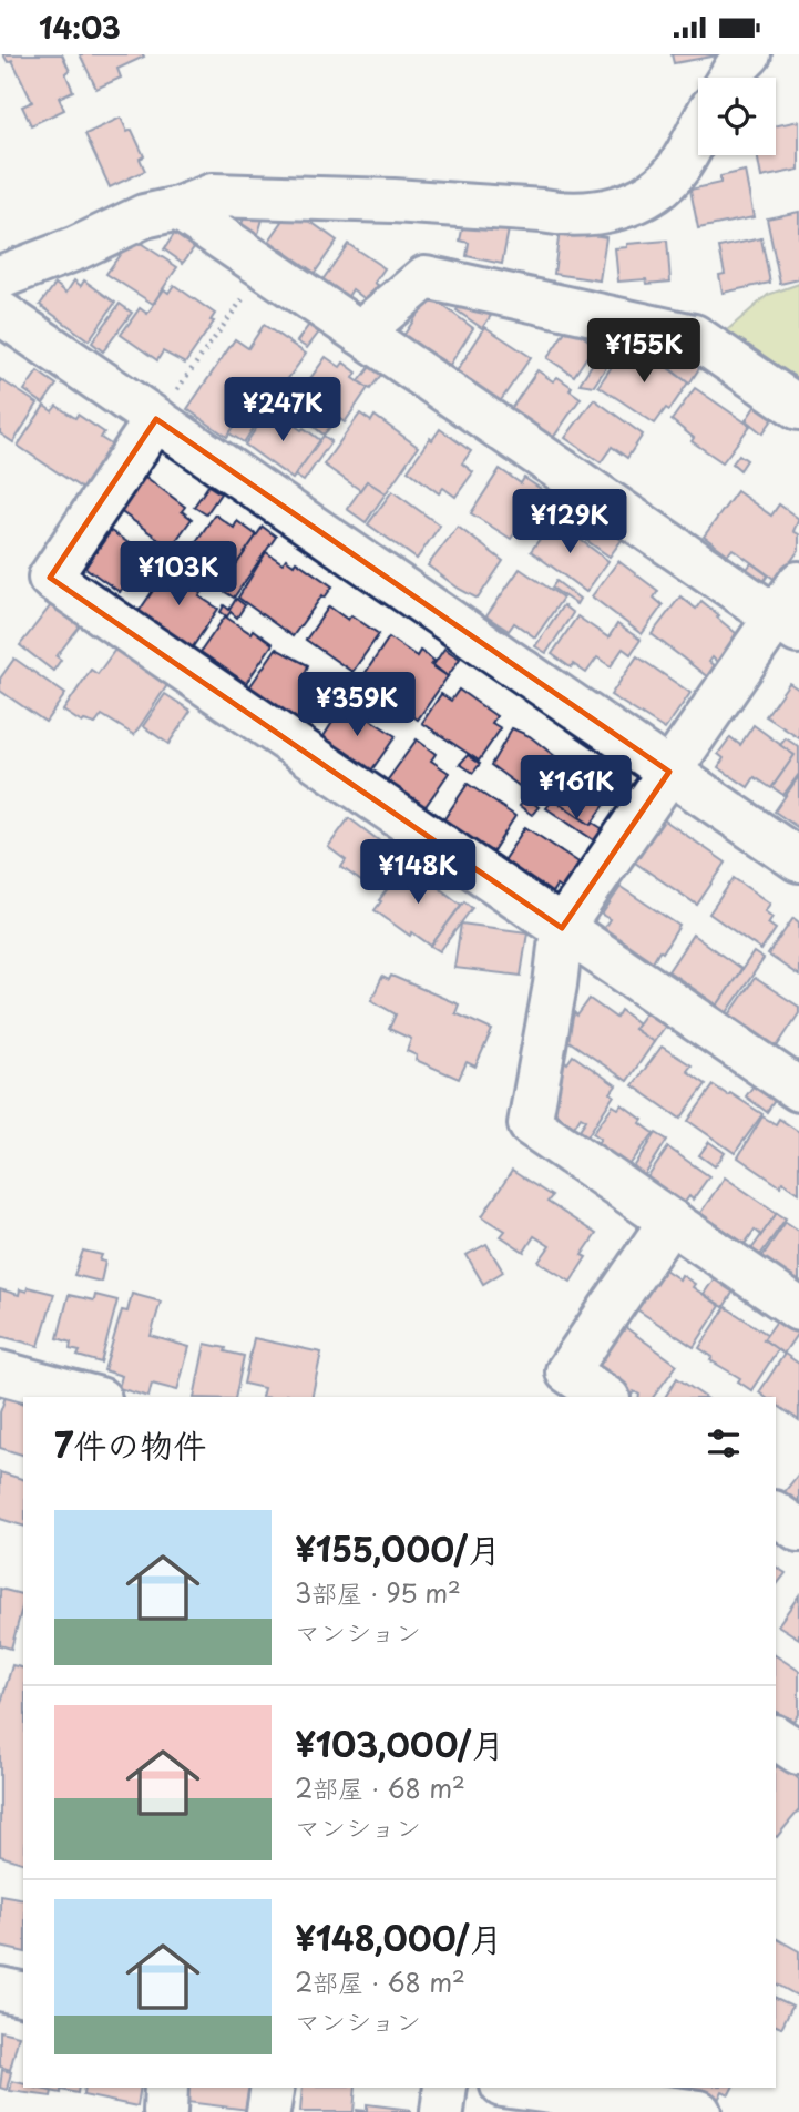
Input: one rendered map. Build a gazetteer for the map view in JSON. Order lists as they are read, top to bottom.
{
  "page": {
    "status": "14:03",
    "price": [
      "¥155K",
      "¥247K",
      "¥129K",
      "¥103K",
      "¥359K",
      "¥161K",
      "¥148K"
    ],
    "heading": "7件の物件",
    "list": [
      {
        "name": "¥155,000/月",
        "note": "3部屋 · 95 m² · マンション"
      },
      {
        "name": "¥103,000/月",
        "note": "2部屋 · 68 m² · マンション"
      },
      {
        "name": "¥148,000/月",
        "note": "2部屋 · 68 m² · マンション"
      }
    ]
  }
}
